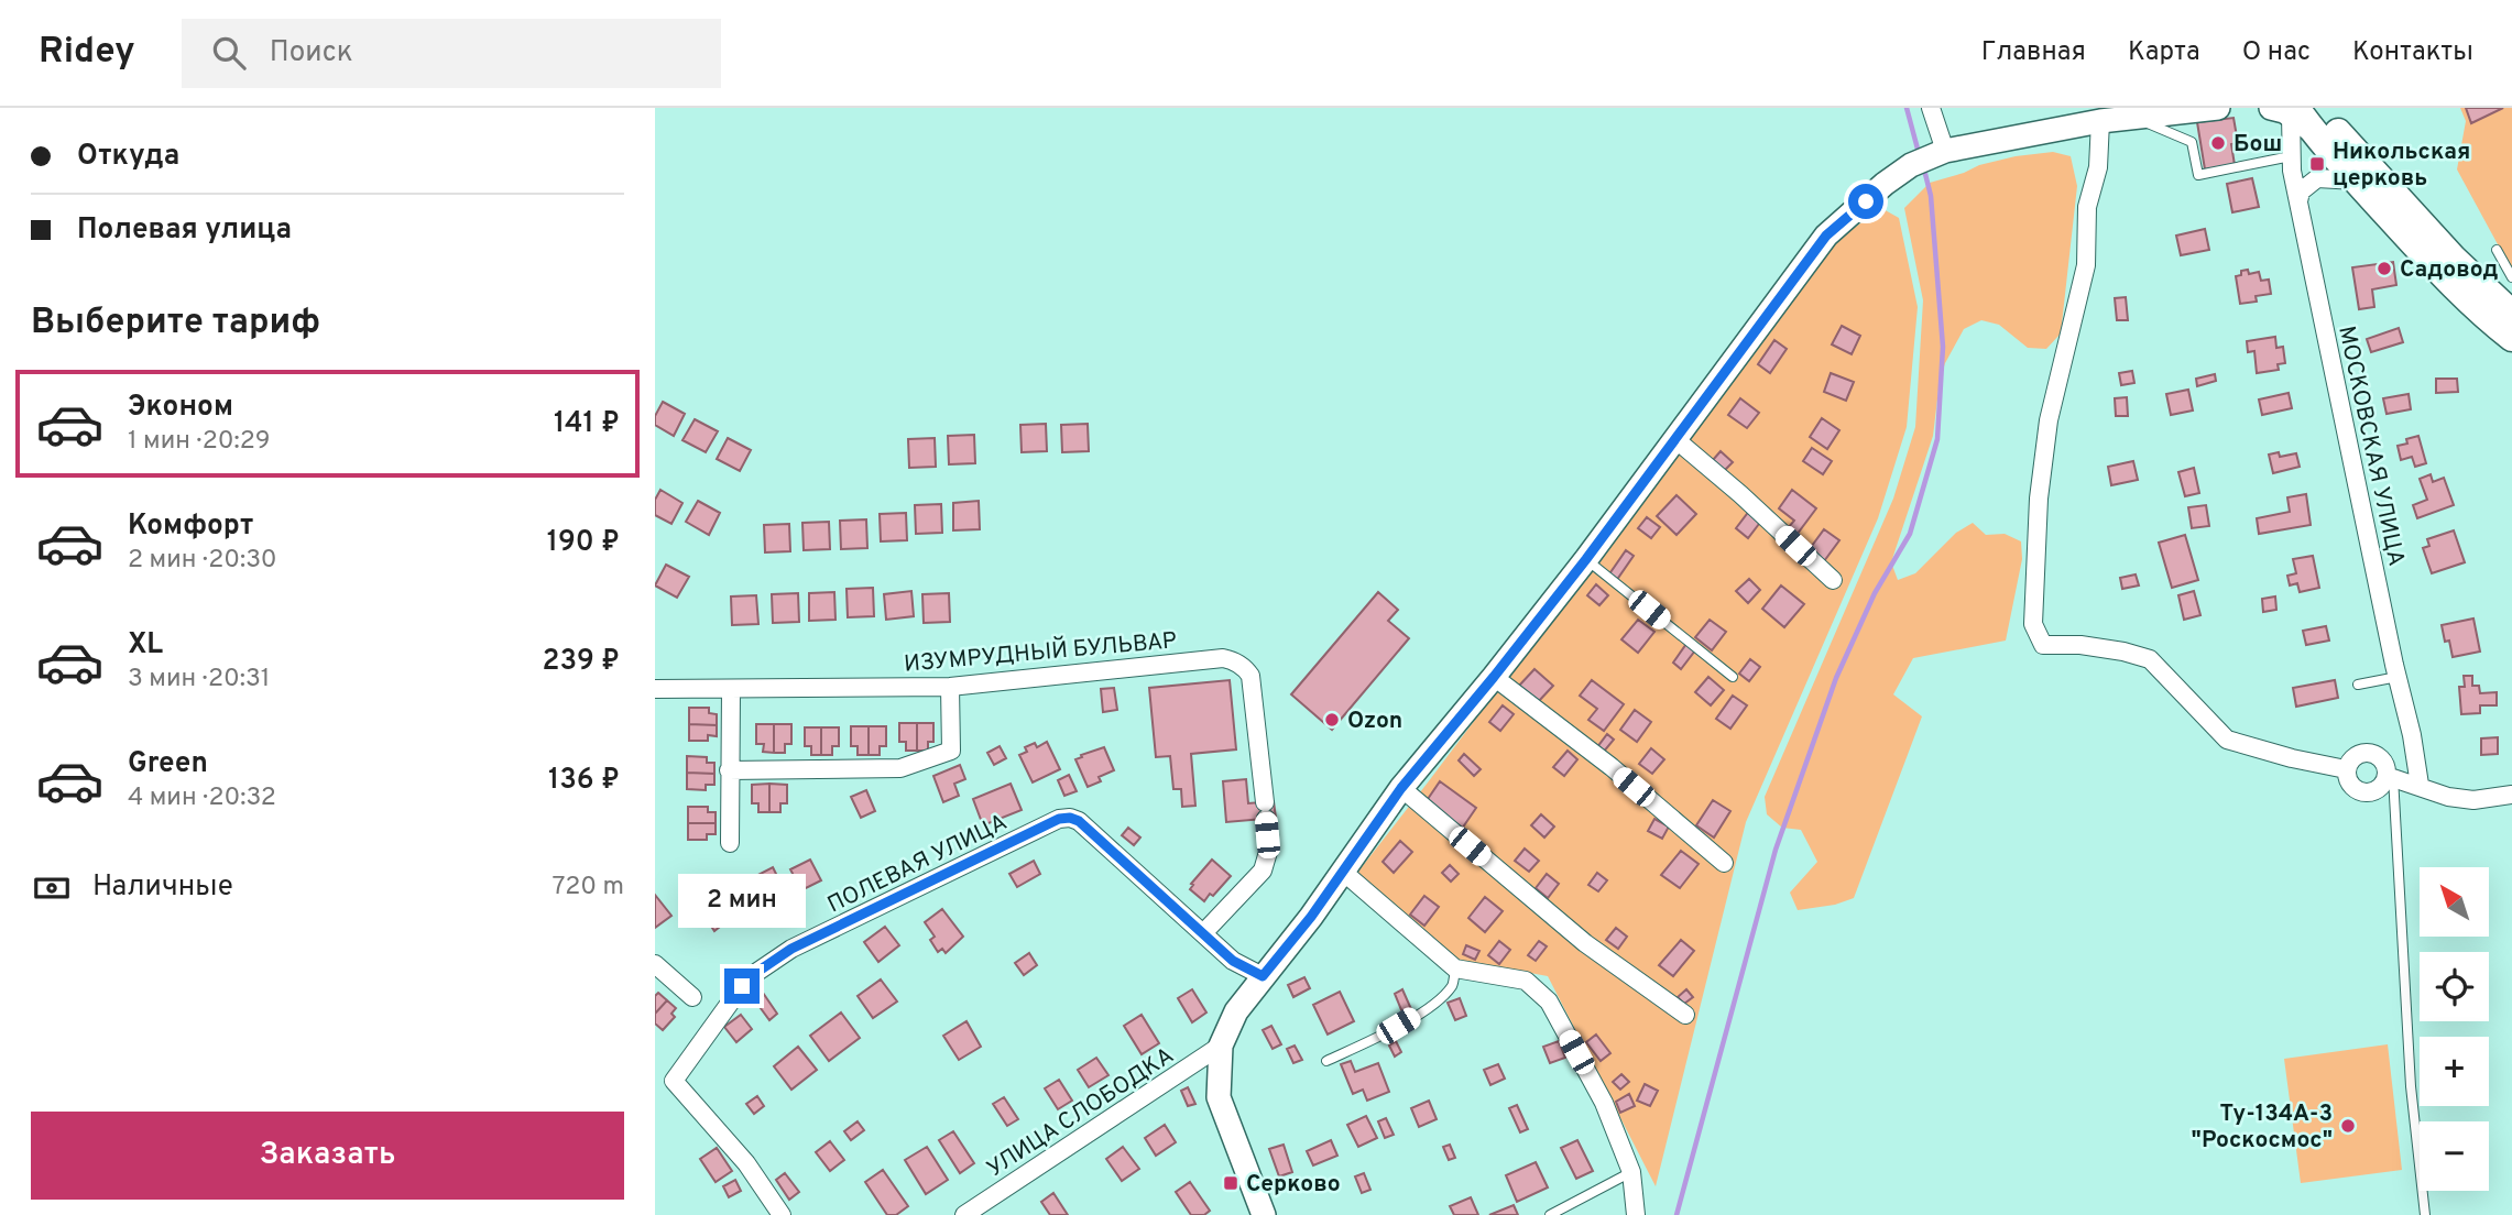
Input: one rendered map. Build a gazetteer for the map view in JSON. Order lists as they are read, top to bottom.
{
  "streets": {
    "street": [
      "МОСКОВСКАЯ УЛИЦА",
      "ИЗУМРУДНЫЙ БУЛЬВАР",
      "ПОЛЕВАЯ УЛИЦА",
      "УЛИЦА СЛОБОДКА"
    ]
  },
  "crossings": [
    ["ИЗУМРУДНЫЙ БУЛЬВАР", "ПОЛЕВАЯ УЛИЦА"]
  ],
  "places": {
    "other": [
      "Бош",
      "Садовод",
      "Ozon",
      "Ту-134А-3 \"Роскосмос\""
    ],
    "transit": ["Никольская церковь", "Серково"]
  },
  "north": "top left",
  "page": {
    "header": "Ridey",
    "search": "Поиск",
    "nav": [
      "Главная",
      "Карта",
      "О нас",
      "Контакты"
    ],
    "banner": ["Откуда", "Полевая улица"],
    "heading": "Выберите тариф",
    "list": [
      {
        "name": "Эконом",
        "note": "1 мин · 20:29",
        "value": "141 ₽"
      },
      {
        "name": "Комфорт",
        "note": "2 мин · 20:30",
        "value": "190 ₽"
      },
      {
        "name": "XL",
        "note": "3 мин · 20:31",
        "value": "239 ₽"
      },
      {
        "name": "Green",
        "note": "4 мин · 20:32",
        "value": "136 ₽"
      }
    ],
    "pay": ["Наличные", "720 m"],
    "map_buttons": ["+", "−"],
    "bubble": "2 мин",
    "buttons": "Заказать"
  }
}
